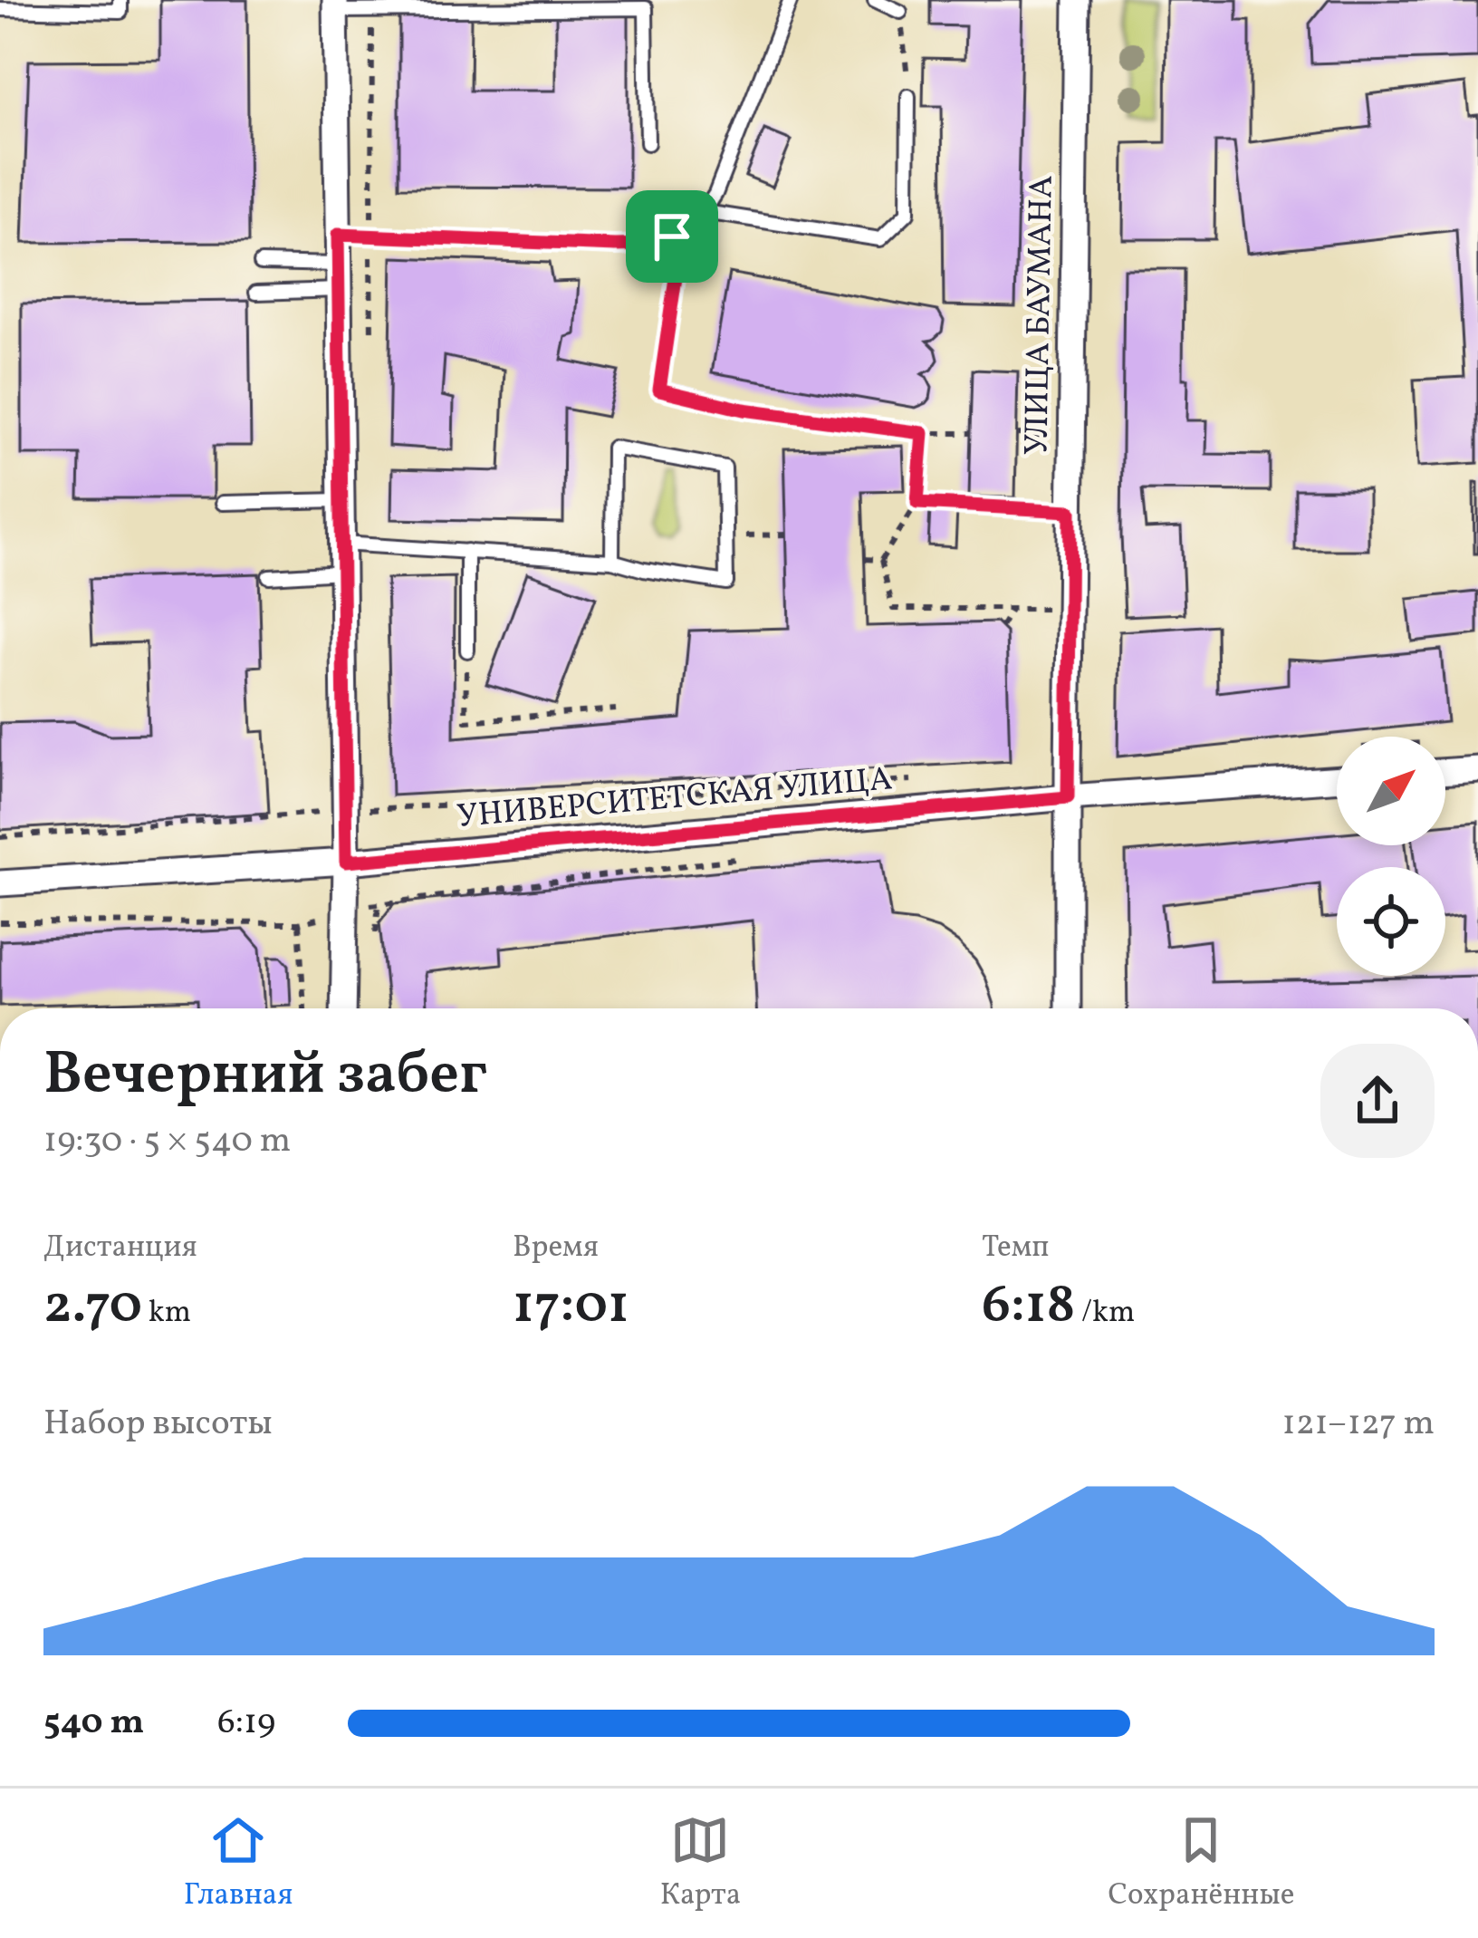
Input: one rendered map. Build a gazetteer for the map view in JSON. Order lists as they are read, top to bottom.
{
  "streets": {
    "street": ["УЛИЦА БАУМАНА", "УНИВЕРСИТЕТСКАЯ УЛИЦА"]
  },
  "crossings": [
    ["УЛИЦА БАУМАНА", "УНИВЕРСИТЕТСКАЯ УЛИЦА"]
  ],
  "north": "top right",
  "page": {
    "heading": ["Вечерний забег", "19:30 · 5 × 540 m"],
    "stats": [
      ["Дистанция", "2.70 km"],
      ["Время", "17:01"],
      ["Темп", "6:18 /km"]
    ],
    "chart": ["Набор высоты", "121–127 m"],
    "list": [
      {
        "name": "540 m",
        "note": "6:19"
      }
    ],
    "tabs": ["Главная", "Карта", "Сохранённые"]
  }
}
